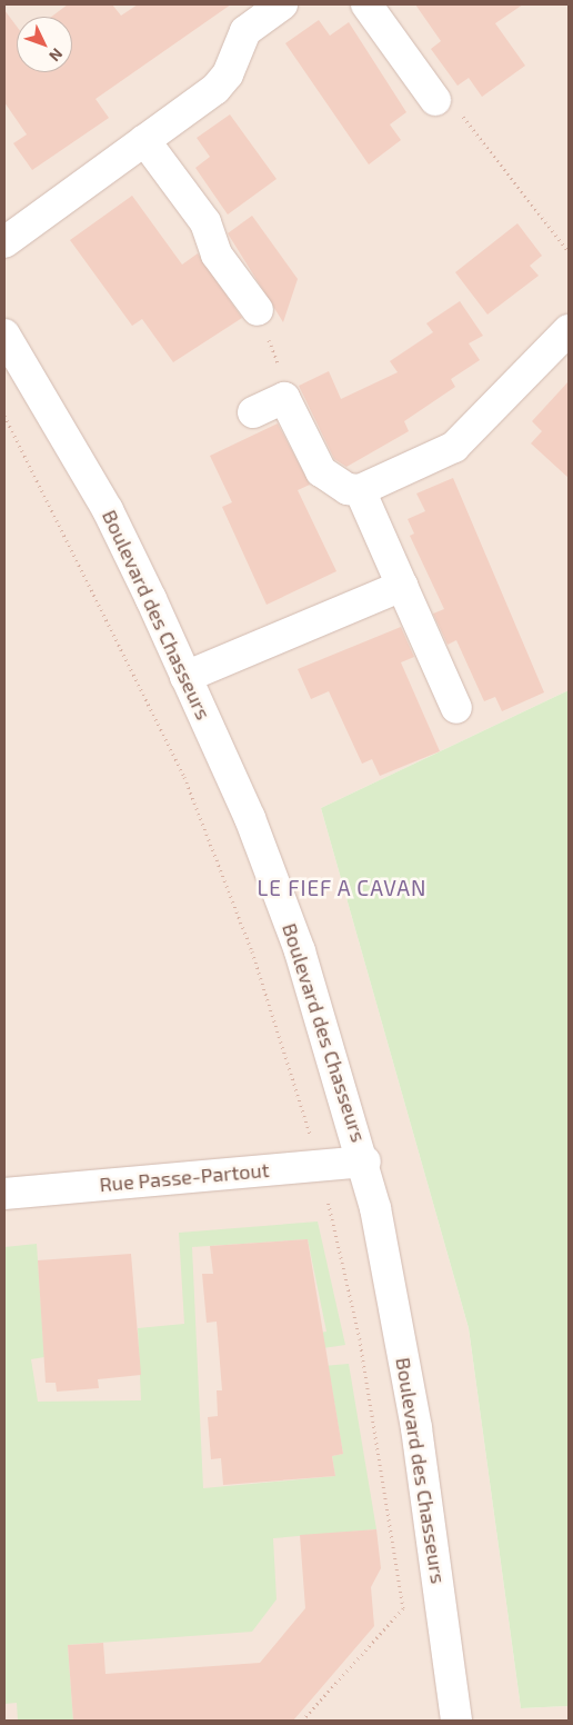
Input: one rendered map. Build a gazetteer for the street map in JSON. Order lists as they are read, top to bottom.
{
  "streets": {
    "street": ["Boulevard des Chasseurs", "Rue Passe-Partout"]
  },
  "crossings": [
    ["Boulevard des Chasseurs", "Rue Passe-Partout"]
  ],
  "districts": ["LE FIEF A CAVAN"],
  "north": "bottom right"
}
